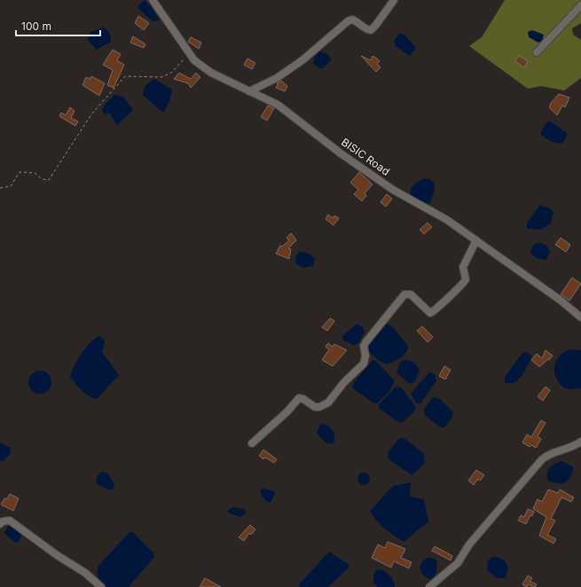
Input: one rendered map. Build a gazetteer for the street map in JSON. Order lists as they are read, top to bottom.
{
  "streets": {
    "street": ["BISIC Road"]
  },
  "scale_bar": "100 m"
}
